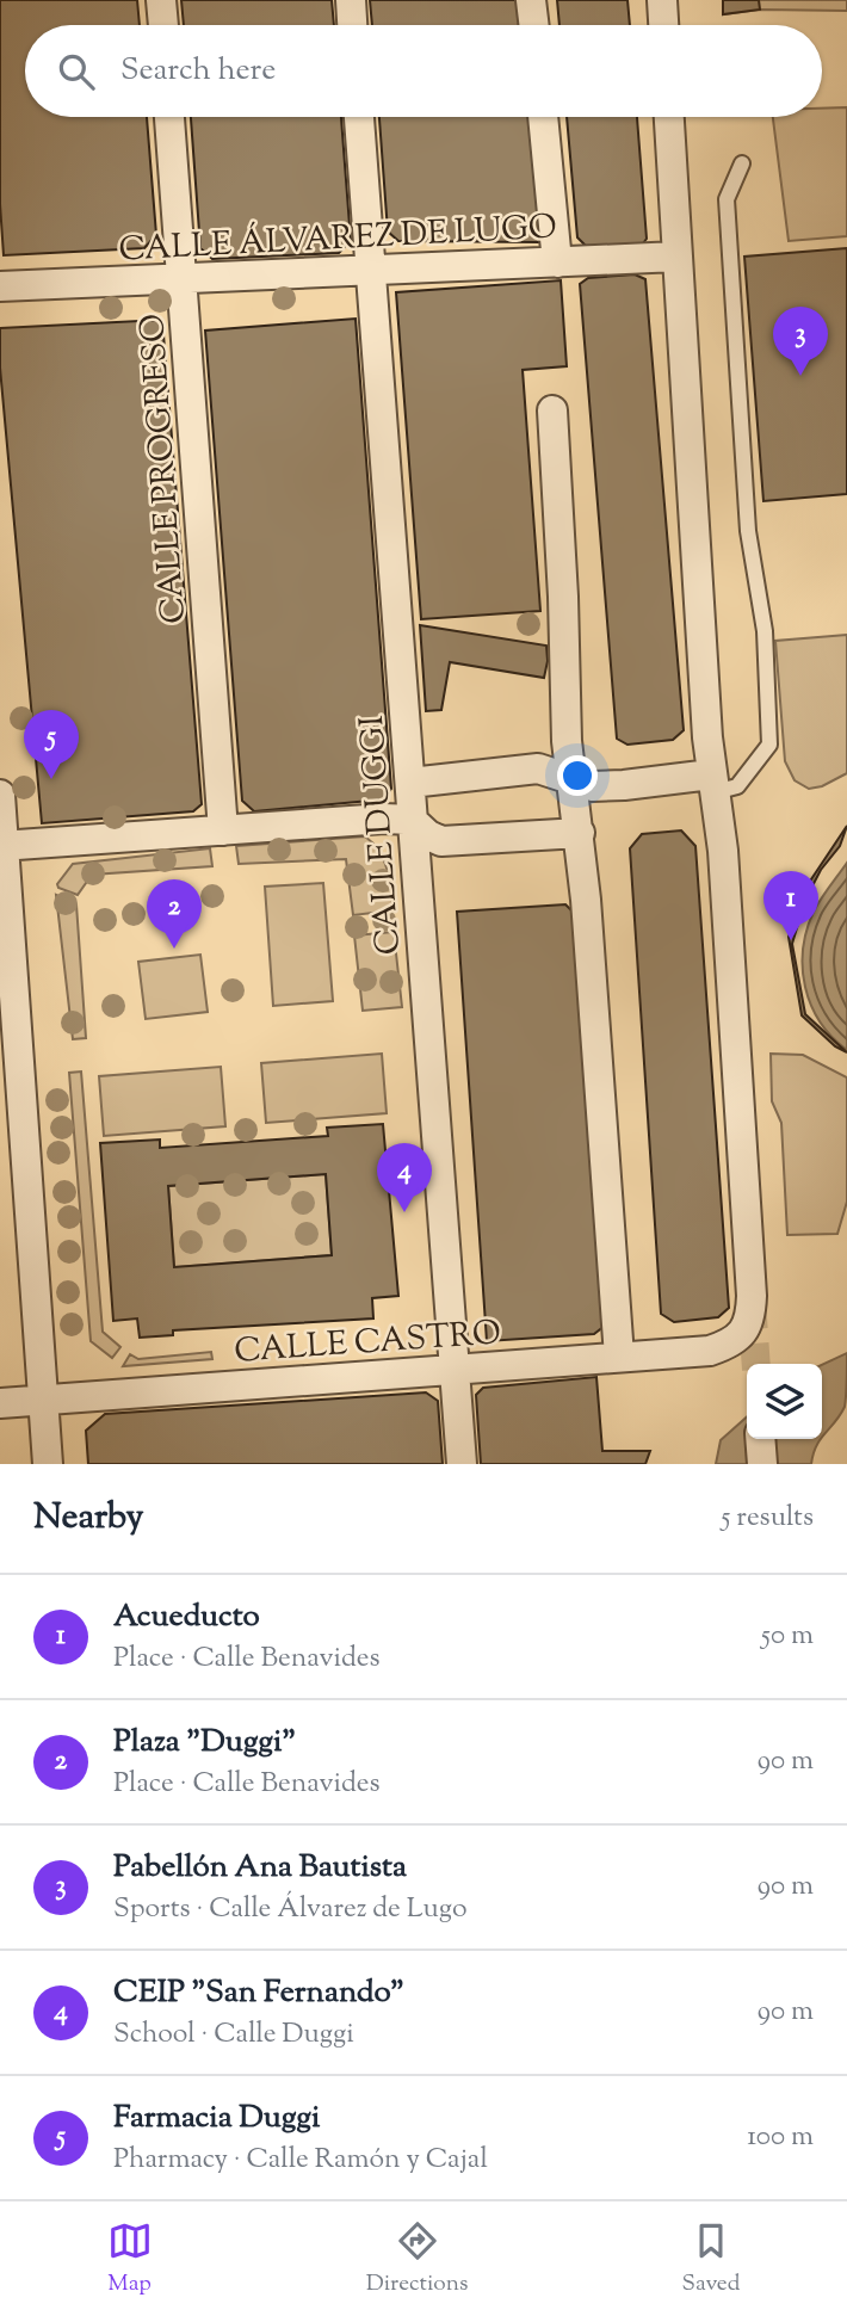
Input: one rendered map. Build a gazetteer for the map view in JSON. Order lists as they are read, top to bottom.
{
  "streets": {
    "street": [
      "CALLE ÁLVAREZ DE LUGO",
      "CALLE PROGRESO",
      "CALLE DUGGI",
      "CALLE CASTRO"
    ]
  },
  "crossings": [
    ["CALLE ÁLVAREZ DE LUGO", "CALLE PROGRESO"],
    ["CALLE ÁLVAREZ DE LUGO", "CALLE DUGGI"],
    ["CALLE DUGGI", "CALLE CASTRO"]
  ],
  "page": {
    "search": "Search here",
    "pins": [
      "3",
      "5",
      "1",
      "2",
      "4"
    ],
    "heading": ["Nearby", "5 results"],
    "list": [
      {
        "mark": "1",
        "name": "Acueducto",
        "note": "Place · Calle Benavides",
        "value": "50 m"
      },
      {
        "mark": "2",
        "name": "Plaza \"Duggi\"",
        "note": "Place · Calle Benavides",
        "value": "90 m"
      },
      {
        "mark": "3",
        "name": "Pabellón Ana Bautista",
        "note": "Sports · Calle Álvarez de Lugo",
        "value": "90 m"
      },
      {
        "mark": "4",
        "name": "CEIP \"San Fernando\"",
        "note": "School · Calle Duggi",
        "value": "90 m"
      },
      {
        "mark": "5",
        "name": "Farmacia Duggi",
        "note": "Pharmacy · Calle Ramón y Cajal",
        "value": "100 m"
      }
    ],
    "nav": ["Map", "Directions", "Saved"]
  }
}
